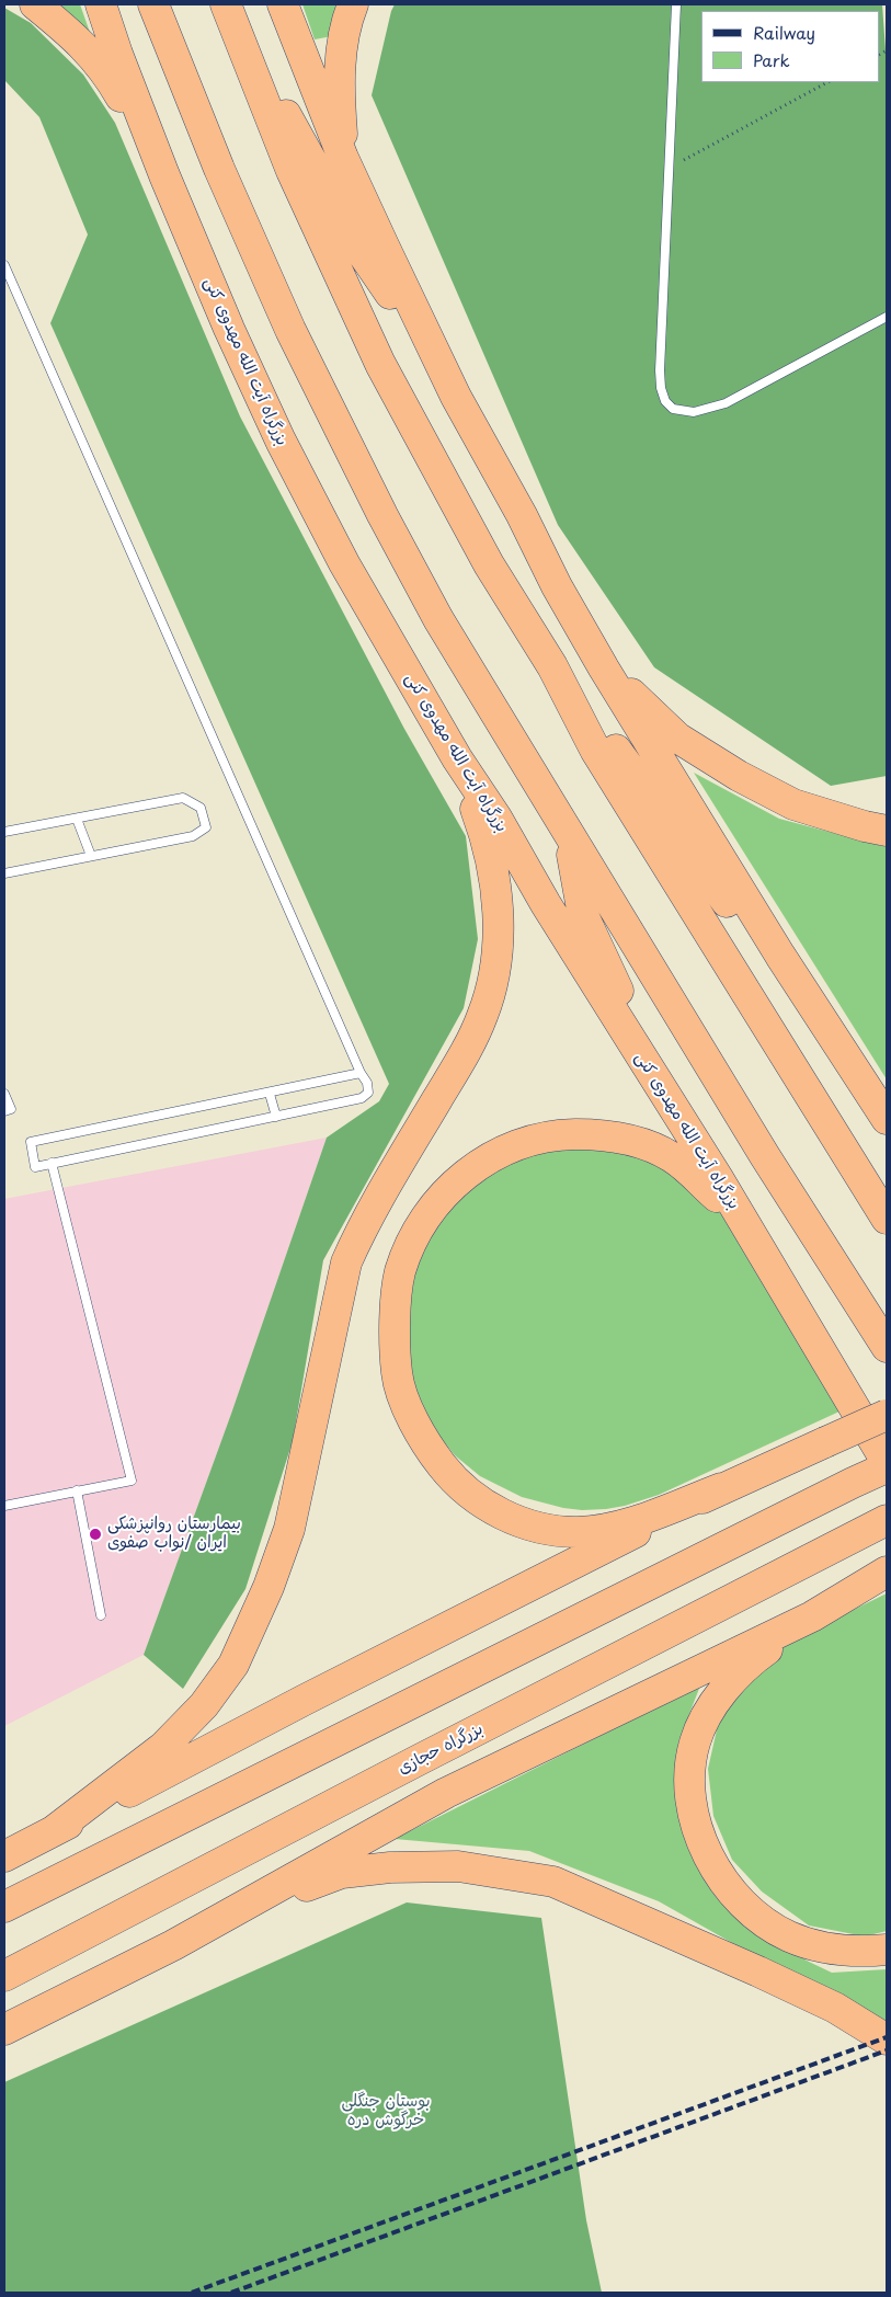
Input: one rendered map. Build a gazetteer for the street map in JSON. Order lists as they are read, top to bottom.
{
  "streets": {
    "highway": ["بزرگراه آیت الله مهدوی کنی", "بزرگراه حجازی"]
  },
  "parks": ["بوستان جنگلی خرگوش دره"],
  "places": ["بیمارستان روانپزشکی ایران /نواب صفوی"],
  "legend": ["Railway", "Park"]
}
